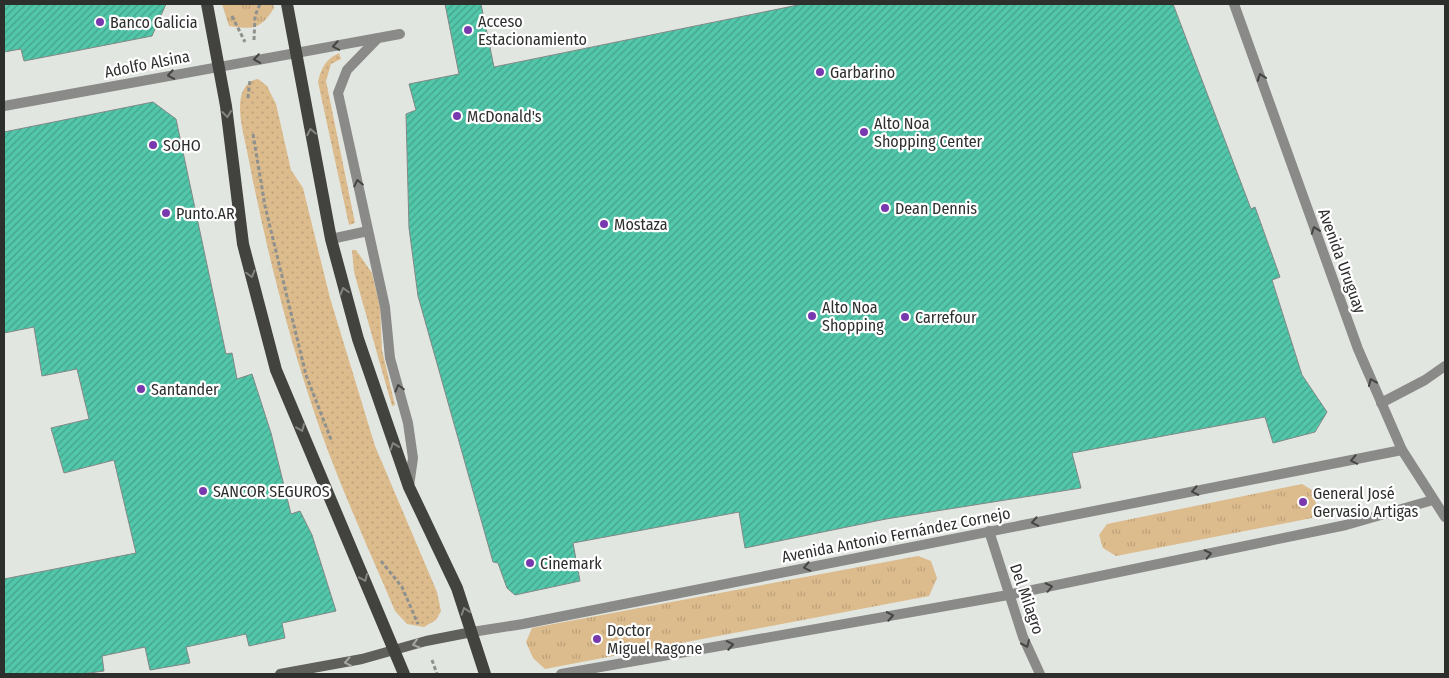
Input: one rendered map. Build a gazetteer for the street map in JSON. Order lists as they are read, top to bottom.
{
  "streets": {
    "main road": ["Avenida Antonio Fernández Cornejo"],
    "street": ["Adolfo Alsina", "Avenida Uruguay", "Del Milagro"]
  },
  "crossings": [
    ["Avenida Uruguay", "Avenida Antonio Fernández Cornejo"],
    ["Avenida Antonio Fernández Cornejo", "Del Milagro"]
  ],
  "one_way": [
    "Adolfo Alsina",
    "Avenida Uruguay",
    "Avenida Antonio Fernández Cornejo",
    "Del Milagro"
  ],
  "places": [
    "Banco Galicia",
    "Acceso Estacionamiento",
    "Garbarino",
    "McDonald's",
    "Alto Noa Shopping Center",
    "SOHO",
    "Dean Dennis",
    "Punto.AR",
    "Mostaza",
    "Alto Noa Shopping",
    "Carrefour",
    "Santander",
    "SANCOR SEGUROS",
    "General José Gervasio Artigas",
    "Cinemark",
    "Doctor Miguel Ragone"
  ]
}
